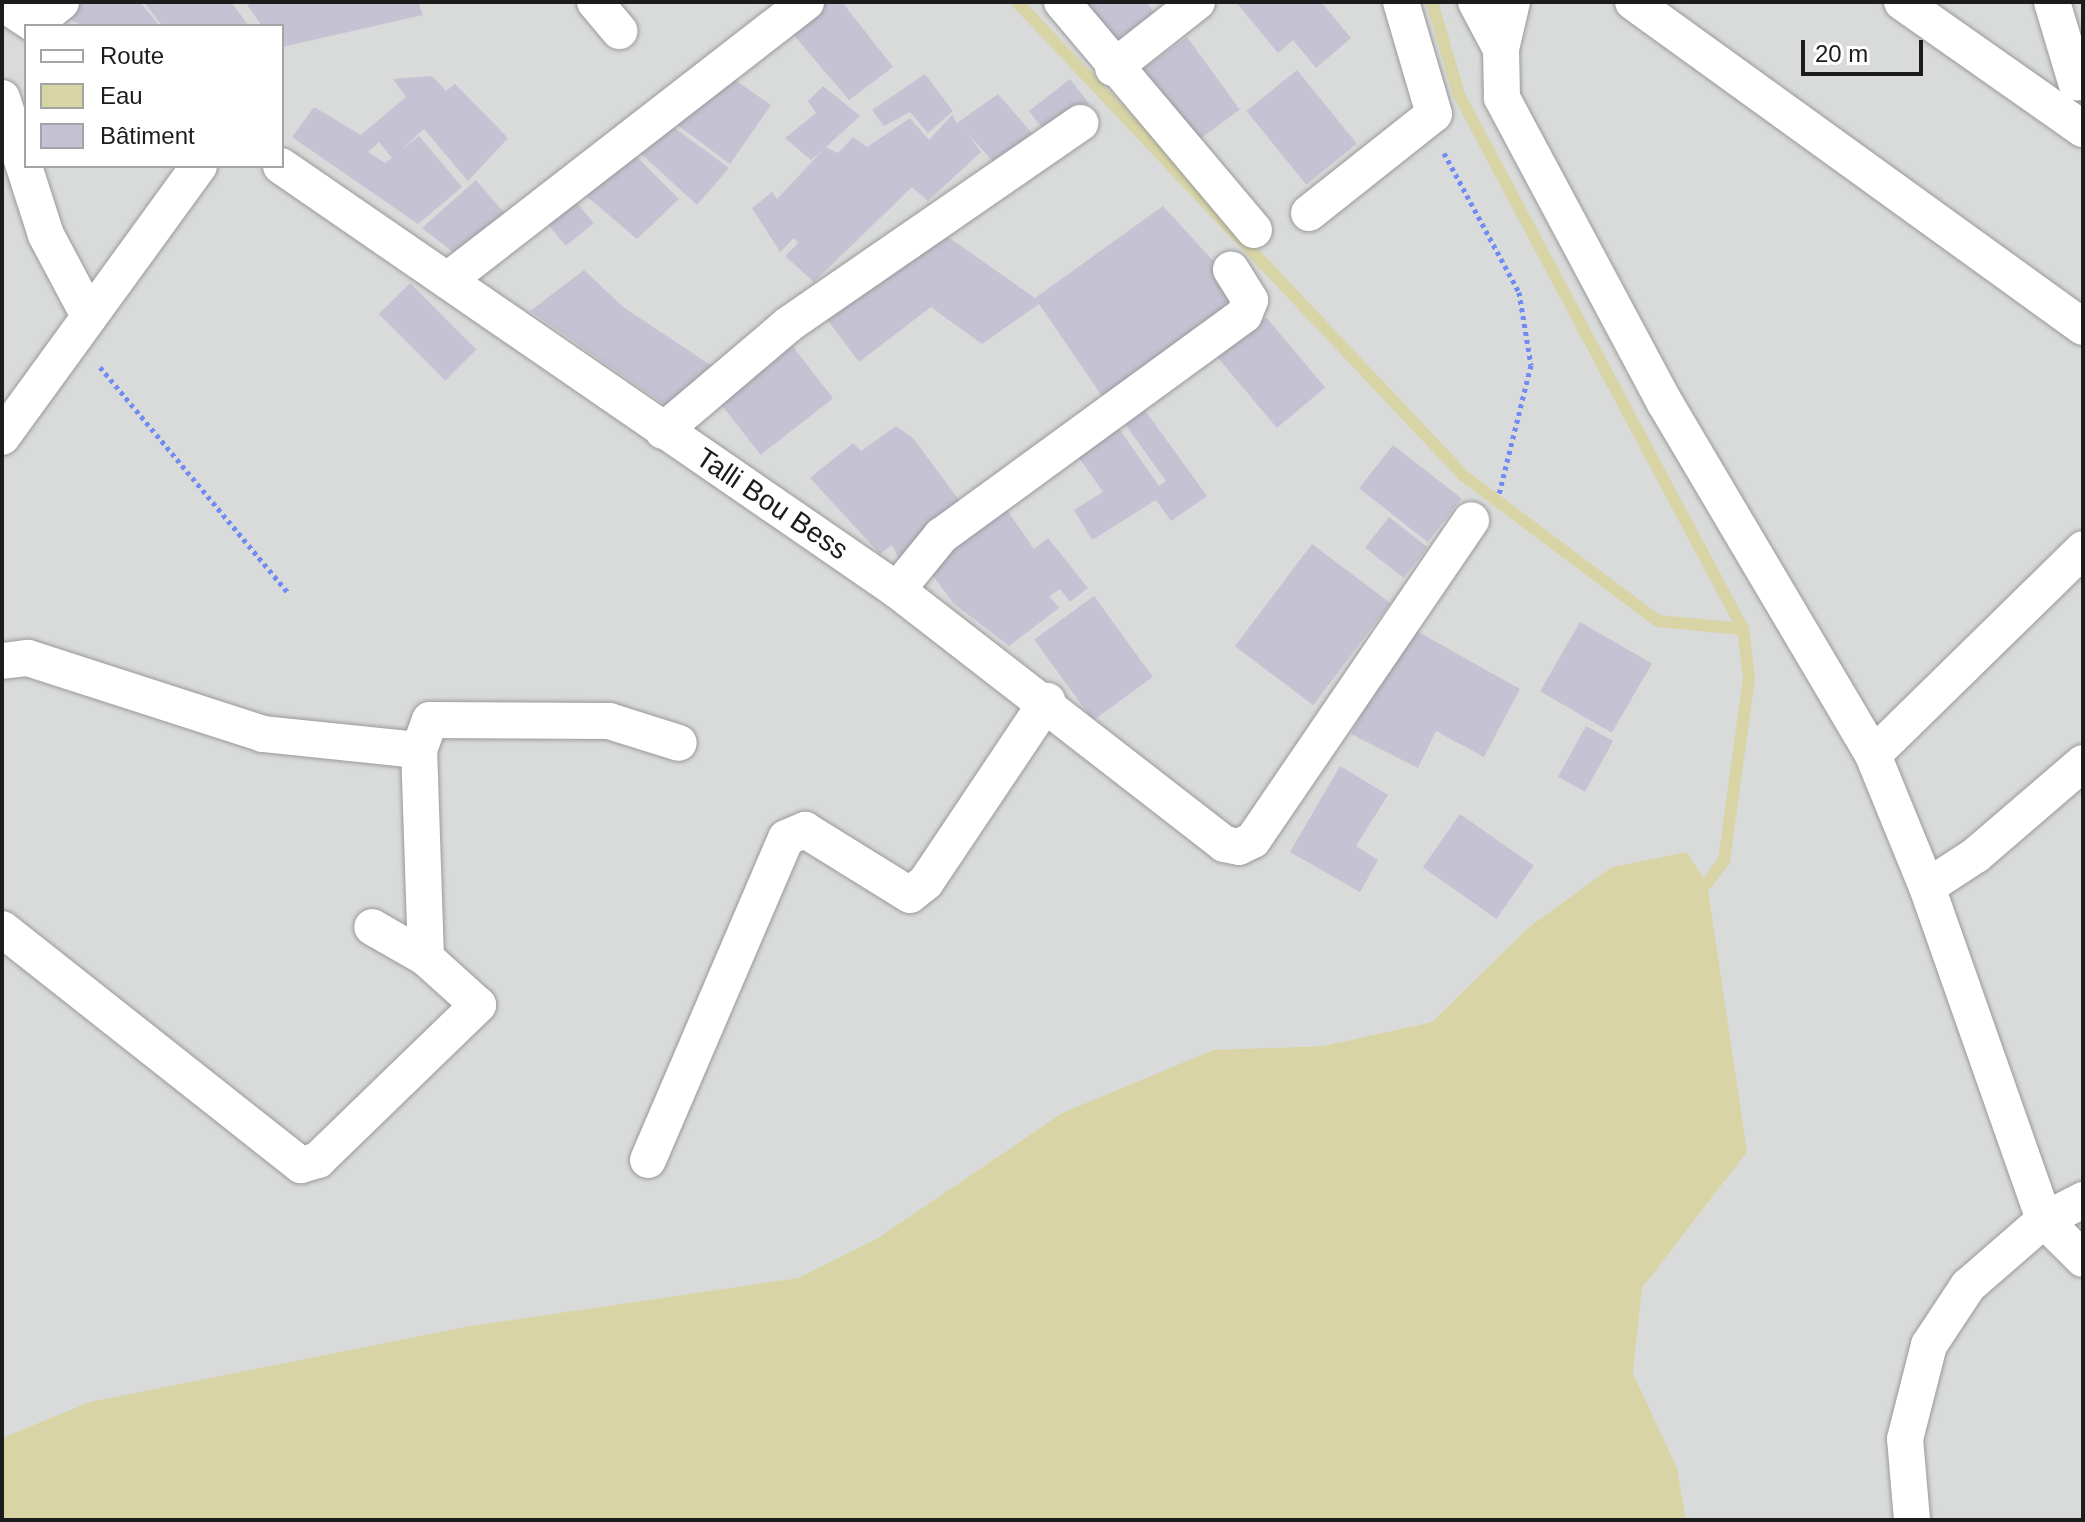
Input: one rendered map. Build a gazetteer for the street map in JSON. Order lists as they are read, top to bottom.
{
  "streets": {
    "street": ["Talli Bou Bess"]
  },
  "legend": ["Route", "Eau", "Bâtiment"],
  "scale_bar": "20 m"
}
